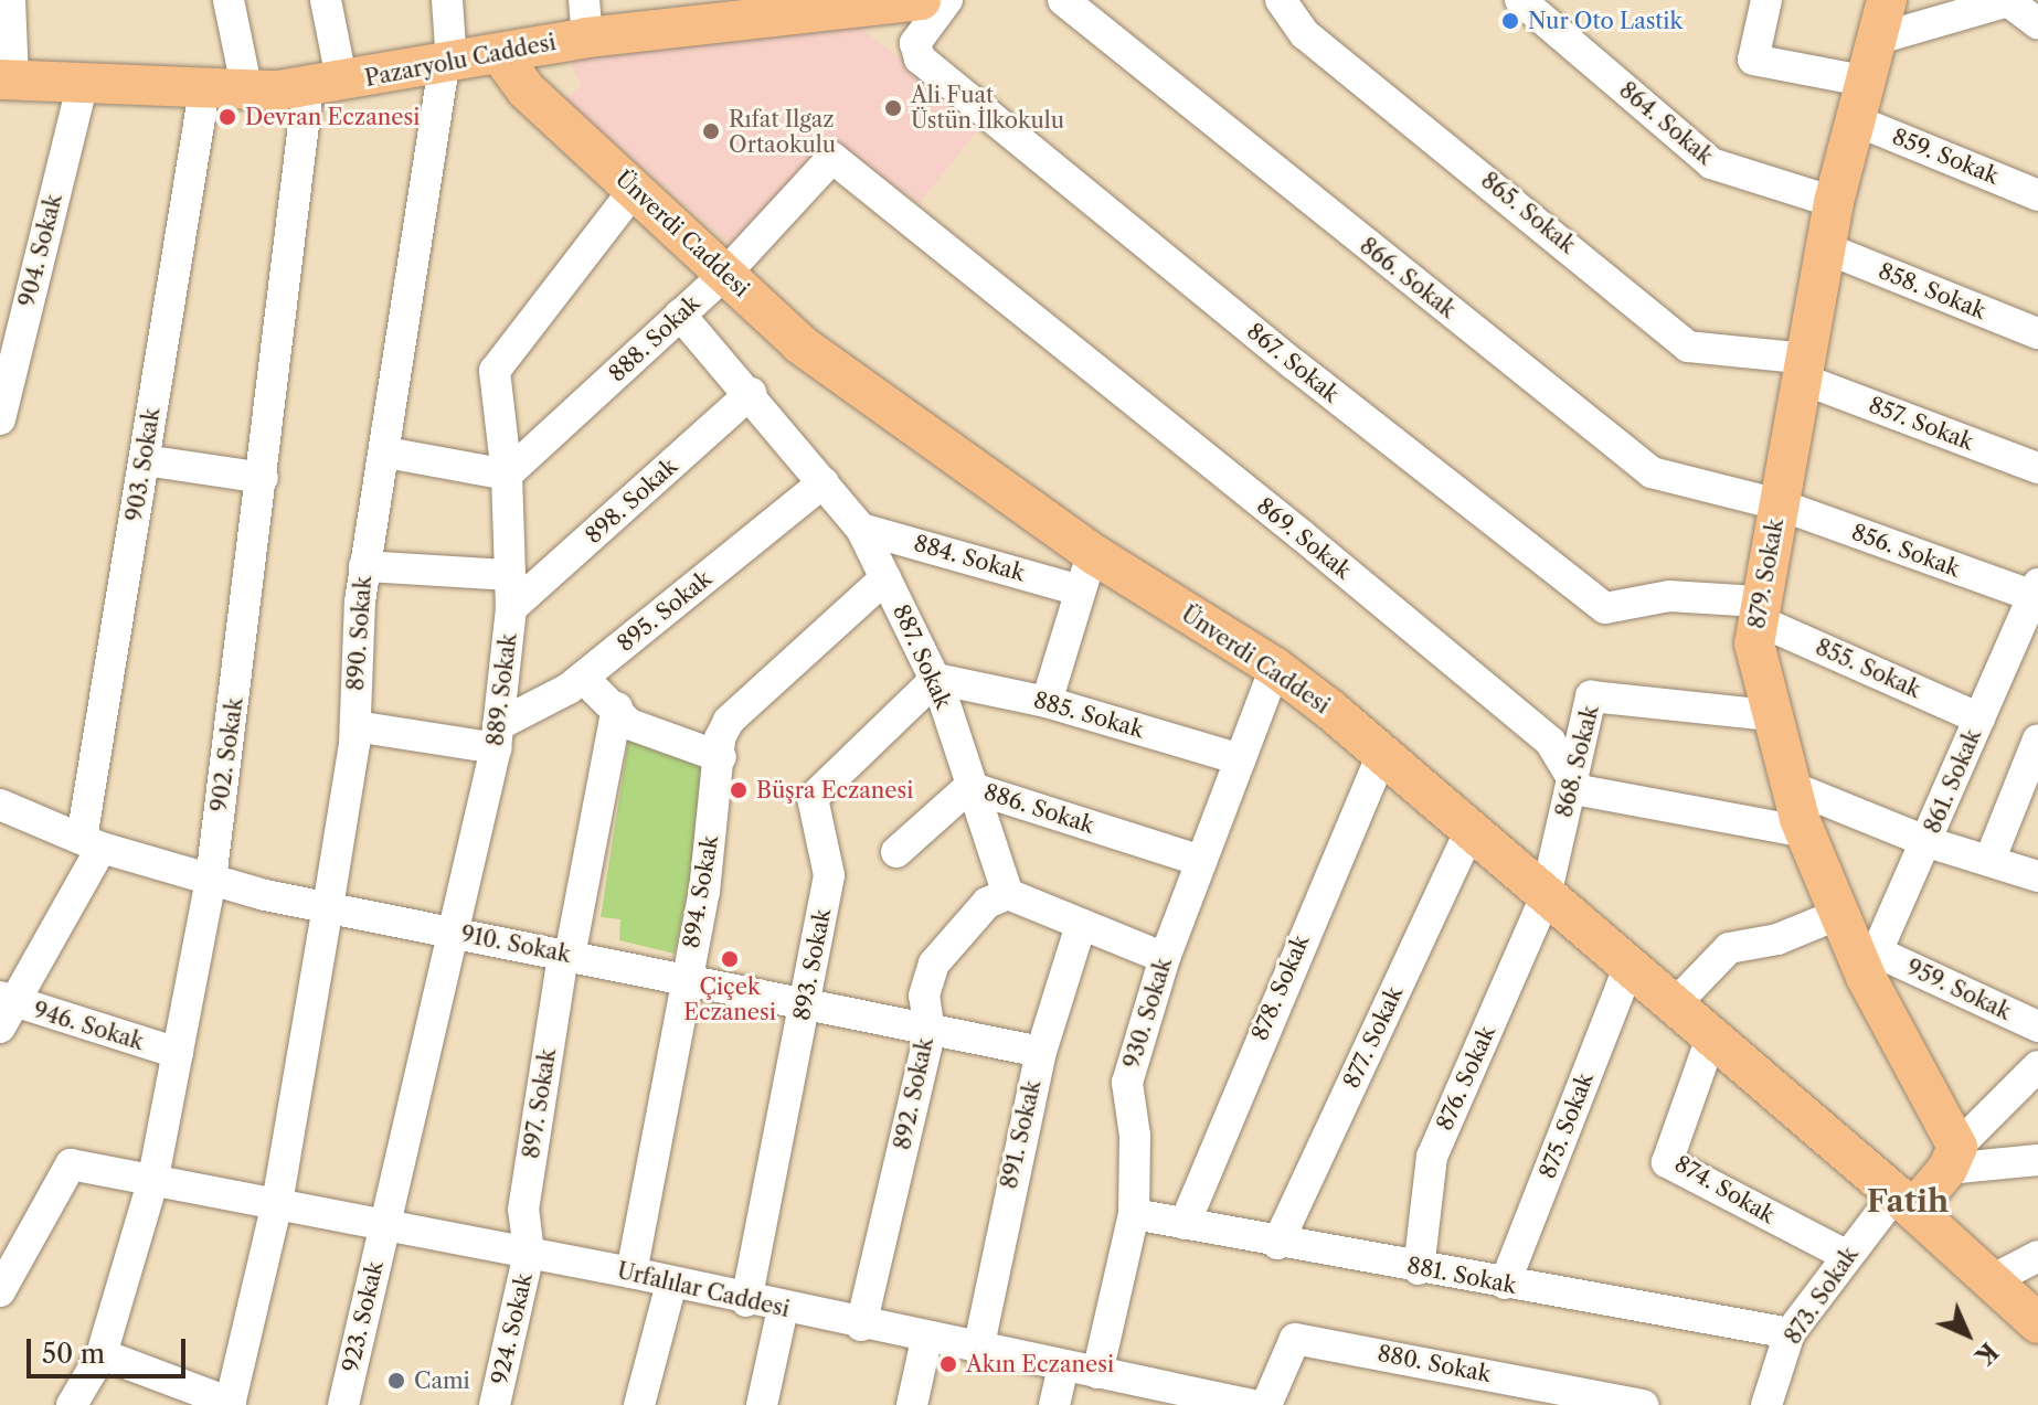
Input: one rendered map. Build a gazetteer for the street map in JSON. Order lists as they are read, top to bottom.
{
  "streets": {
    "main road": ["Pazaryolu Caddesi", "Ünverdi Caddesi", "879. Sokak"],
    "street": [
      "864. Sokak",
      "859. Sokak",
      "865. Sokak",
      "904. Sokak",
      "866. Sokak",
      "858. Sokak",
      "888. Sokak",
      "867. Sokak",
      "857. Sokak",
      "903. Sokak",
      "898. Sokak",
      "869. Sokak",
      "856. Sokak",
      "884. Sokak",
      "895. Sokak",
      "890. Sokak",
      "887. Sokak",
      "855. Sokak",
      "889. Sokak",
      "885. Sokak",
      "902. Sokak",
      "868. Sokak",
      "861. Sokak",
      "886. Sokak",
      "894. Sokak",
      "910. Sokak",
      "893. Sokak",
      "878. Sokak",
      "959. Sokak",
      "930. Sokak",
      "946. Sokak",
      "877. Sokak",
      "876. Sokak",
      "892. Sokak",
      "897. Sokak",
      "875. Sokak",
      "891. Sokak",
      "874. Sokak",
      "881. Sokak",
      "Urfalılar Caddesi",
      "873. Sokak",
      "923. Sokak",
      "924. Sokak",
      "880. Sokak"
    ]
  },
  "crossings": [
    ["Pazaryolu Caddesi", "Ünverdi Caddesi"],
    ["Pazaryolu Caddesi", "904. Sokak"],
    ["Pazaryolu Caddesi", "903. Sokak"],
    ["Pazaryolu Caddesi", "890. Sokak"],
    ["Pazaryolu Caddesi", "902. Sokak"],
    ["864. Sokak", "879. Sokak"],
    ["859. Sokak", "879. Sokak"],
    ["865. Sokak", "857. Sokak"],
    ["865. Sokak", "879. Sokak"],
    ["Ünverdi Caddesi", "888. Sokak"],
    ["Ünverdi Caddesi", "889. Sokak"],
    ["Ünverdi Caddesi", "868. Sokak"],
    ["Ünverdi Caddesi", "878. Sokak"],
    ["Ünverdi Caddesi", "930. Sokak"],
    ["Ünverdi Caddesi", "877. Sokak"],
    ["Ünverdi Caddesi", "876. Sokak"],
    ["Ünverdi Caddesi", "875. Sokak"],
    ["Ünverdi Caddesi", "874. Sokak"],
    ["Ünverdi Caddesi", "873. Sokak"],
    ["866. Sokak", "856. Sokak"],
    ["866. Sokak", "879. Sokak"],
    ["858. Sokak", "879. Sokak"],
    ["888. Sokak", "869. Sokak"],
    ["888. Sokak", "887. Sokak"],
    ["888. Sokak", "889. Sokak"],
    ["867. Sokak", "879. Sokak"],
    ["867. Sokak", "855. Sokak"],
    ["857. Sokak", "879. Sokak"],
    ["903. Sokak", "910. Sokak"],
    ["903. Sokak", "946. Sokak"],
    ["898. Sokak", "887. Sokak"],
    ["898. Sokak", "889. Sokak"],
    ["869. Sokak", "879. Sokak"],
    ["869. Sokak", "868. Sokak"],
    ["856. Sokak", "879. Sokak"],
    ["856. Sokak", "861. Sokak"],
    ["884. Sokak", "887. Sokak"],
    ["879. Sokak", "855. Sokak"],
    ["879. Sokak", "868. Sokak"],
    ["879. Sokak", "861. Sokak"],
    ["879. Sokak", "959. Sokak"],
    ["895. Sokak", "887. Sokak"],
    ["895. Sokak", "889. Sokak"],
    ["890. Sokak", "910. Sokak"],
    ["890. Sokak", "Urfalılar Caddesi"],
    ["887. Sokak", "885. Sokak"],
    ["887. Sokak", "886. Sokak"],
    ["887. Sokak", "894. Sokak"],
    ["887. Sokak", "893. Sokak"],
    ["887. Sokak", "892. Sokak"],
    ["855. Sokak", "861. Sokak"],
    ["889. Sokak", "910. Sokak"],
    ["889. Sokak", "Urfalılar Caddesi"],
    ["889. Sokak", "923. Sokak"],
    ["885. Sokak", "893. Sokak"],
    ["885. Sokak", "930. Sokak"],
    ["902. Sokak", "910. Sokak"],
    ["902. Sokak", "946. Sokak"],
    ["902. Sokak", "Urfalılar Caddesi"],
    ["868. Sokak", "876. Sokak"],
    ["861. Sokak", "959. Sokak"],
    ["886. Sokak", "930. Sokak"],
    ["894. Sokak", "910. Sokak"],
    ["894. Sokak", "Urfalılar Caddesi"],
    ["910. Sokak", "893. Sokak"],
    ["910. Sokak", "892. Sokak"],
    ["910. Sokak", "897. Sokak"],
    ["910. Sokak", "891. Sokak"],
    ["893. Sokak", "Urfalılar Caddesi"],
    ["878. Sokak", "881. Sokak"],
    ["930. Sokak", "881. Sokak"],
    ["930. Sokak", "Urfalılar Caddesi"],
    ["877. Sokak", "881. Sokak"],
    ["876. Sokak", "881. Sokak"],
    ["892. Sokak", "Urfalılar Caddesi"],
    ["897. Sokak", "Urfalılar Caddesi"],
    ["897. Sokak", "924. Sokak"],
    ["875. Sokak", "881. Sokak"],
    ["891. Sokak", "Urfalılar Caddesi"],
    ["874. Sokak", "873. Sokak"],
    ["881. Sokak", "873. Sokak"],
    ["Urfalılar Caddesi", "923. Sokak"],
    ["Urfalılar Caddesi", "924. Sokak"]
  ],
  "districts": ["Fatih"],
  "places": [
    "Nur Oto Lastik",
    "Ali Fuat Üstün İlkokulu",
    "Devran Eczanesi",
    "Rıfat Ilgaz Ortaokulu",
    "Büşra Eczanesi",
    "Çiçek Eczanesi",
    "Akın Eczanesi",
    "Cami"
  ],
  "scale_bar": "50 m",
  "north": "bottom right"
}
